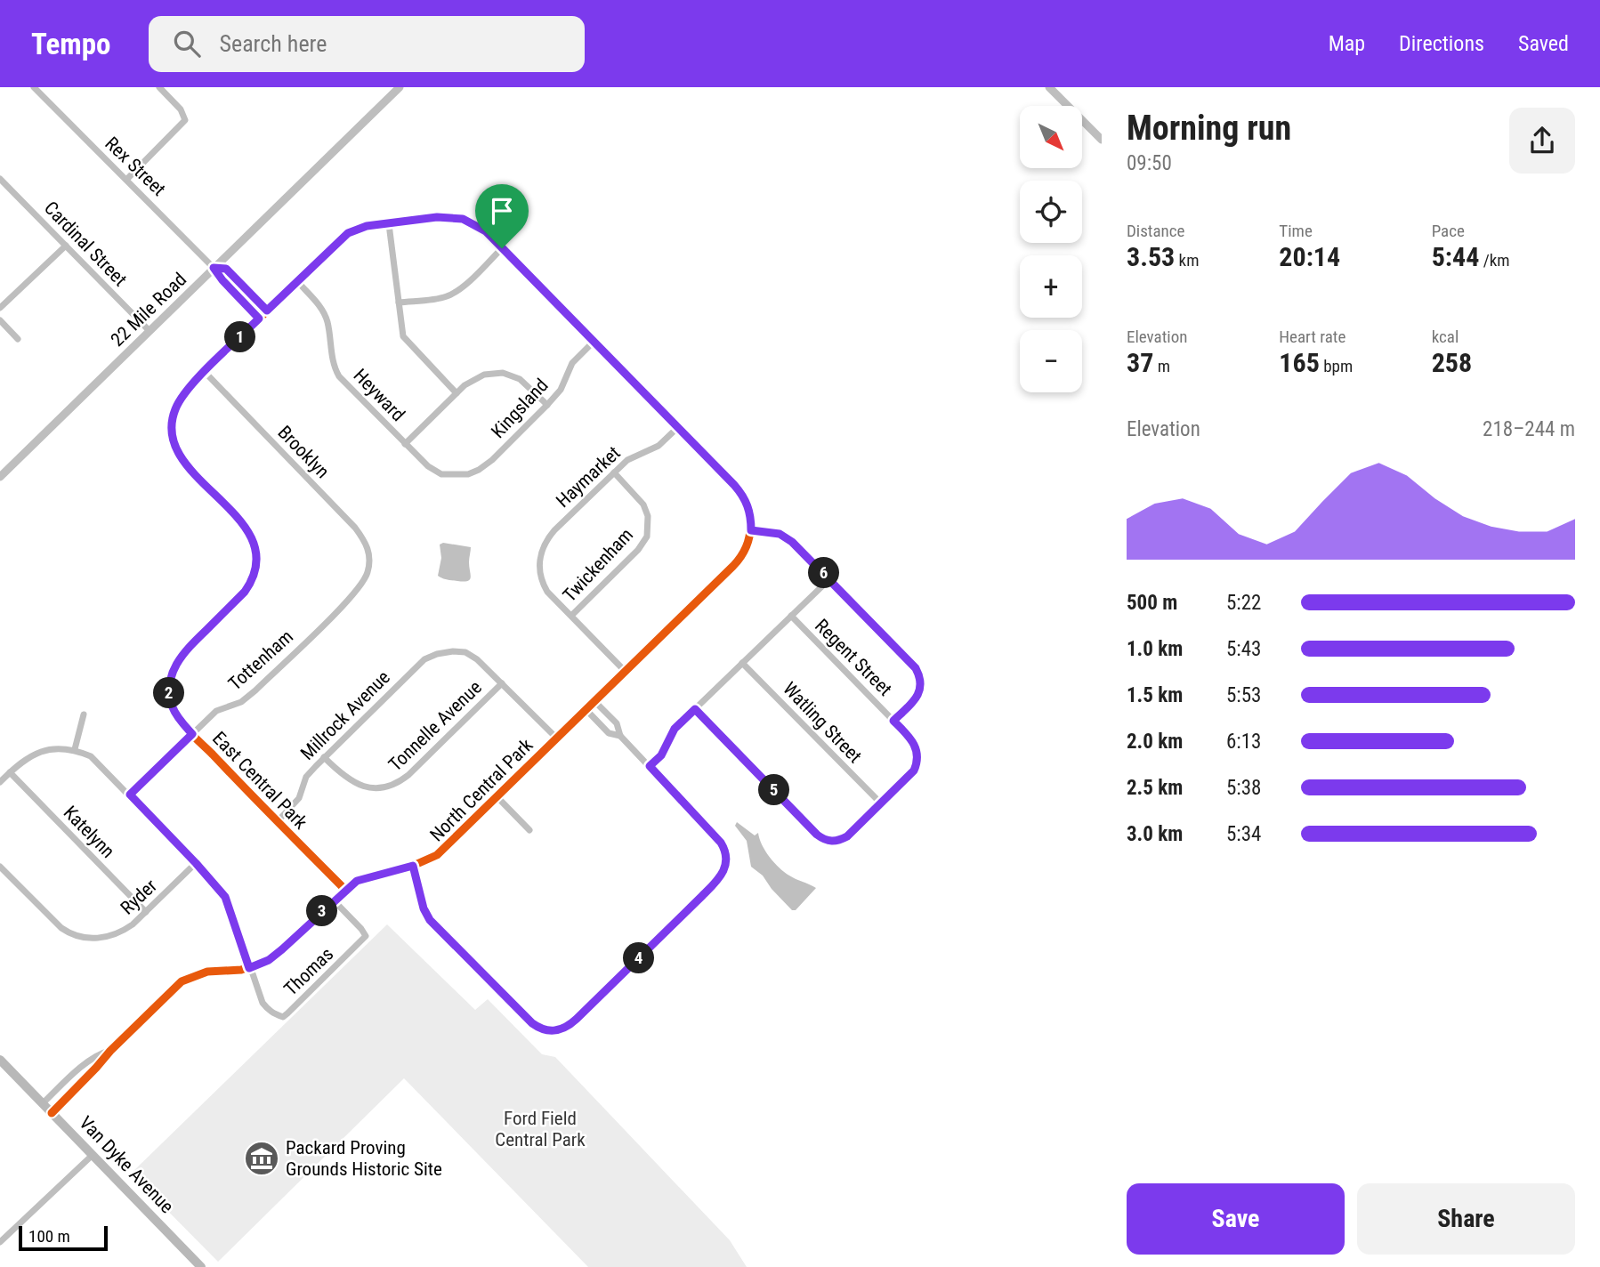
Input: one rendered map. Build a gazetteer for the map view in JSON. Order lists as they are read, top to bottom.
{
  "streets": {
    "main road": ["Van Dyke Avenue"],
    "street": [
      "Rex Street",
      "Cardinal Street",
      "22 Mile Road",
      "Heyward",
      "Kingsland",
      "Brooklyn",
      "Haymarket",
      "Twickenham",
      "Regent Street",
      "Tottenham",
      "Millrock Avenue",
      "Watling Street",
      "Tonnelle Avenue",
      "East Central Park",
      "North Central Park",
      "Katelynn",
      "Ryder",
      "Thomas"
    ]
  },
  "crossings": [
    ["Rex Street", "22 Mile Road"],
    ["Cardinal Street", "22 Mile Road"],
    ["Heyward", "Kingsland"],
    ["Brooklyn", "Tottenham"],
    ["Brooklyn", "East Central Park"],
    ["Haymarket", "Twickenham"],
    ["Regent Street", "Watling Street"],
    ["Tottenham", "East Central Park"],
    ["Millrock Avenue", "Tonnelle Avenue"],
    ["Millrock Avenue", "East Central Park"],
    ["East Central Park", "North Central Park"],
    ["North Central Park", "Thomas"],
    ["North Central Park", "Van Dyke Avenue"],
    ["Katelynn", "Ryder"]
  ],
  "parks": ["Ford Field Central Park"],
  "places": {
    "museum": ["Packard Proving Grounds Historic Site"]
  },
  "scale_bar": "100 m",
  "north": "bottom right",
  "page": {
    "header": "Tempo",
    "search": "Search here",
    "nav": ["Map", "Directions", "Saved"],
    "heading": ["Morning run", "09:50"],
    "map_buttons": ["+", "−"],
    "stats": [
      ["Distance", "3.53 km"],
      ["Time", "20:14"],
      ["Pace", "5:44 /km"],
      ["Elevation", "37 m"],
      ["Heart rate", "165 bpm"],
      ["kcal", "258"]
    ],
    "pins": [
      "1",
      "6",
      "2",
      "5",
      "3",
      "4"
    ],
    "chart": ["Elevation", "218–244 m"],
    "list": [
      {
        "name": "500 m",
        "note": "5:22"
      },
      {
        "name": "1.0 km",
        "note": "5:43"
      },
      {
        "name": "1.5 km",
        "note": "5:53"
      },
      {
        "name": "2.0 km",
        "note": "6:13"
      },
      {
        "name": "2.5 km",
        "note": "5:38"
      },
      {
        "name": "3.0 km",
        "note": "5:34"
      }
    ],
    "buttons": ["Save", "Share"],
    "scale": "100 m"
  }
}
